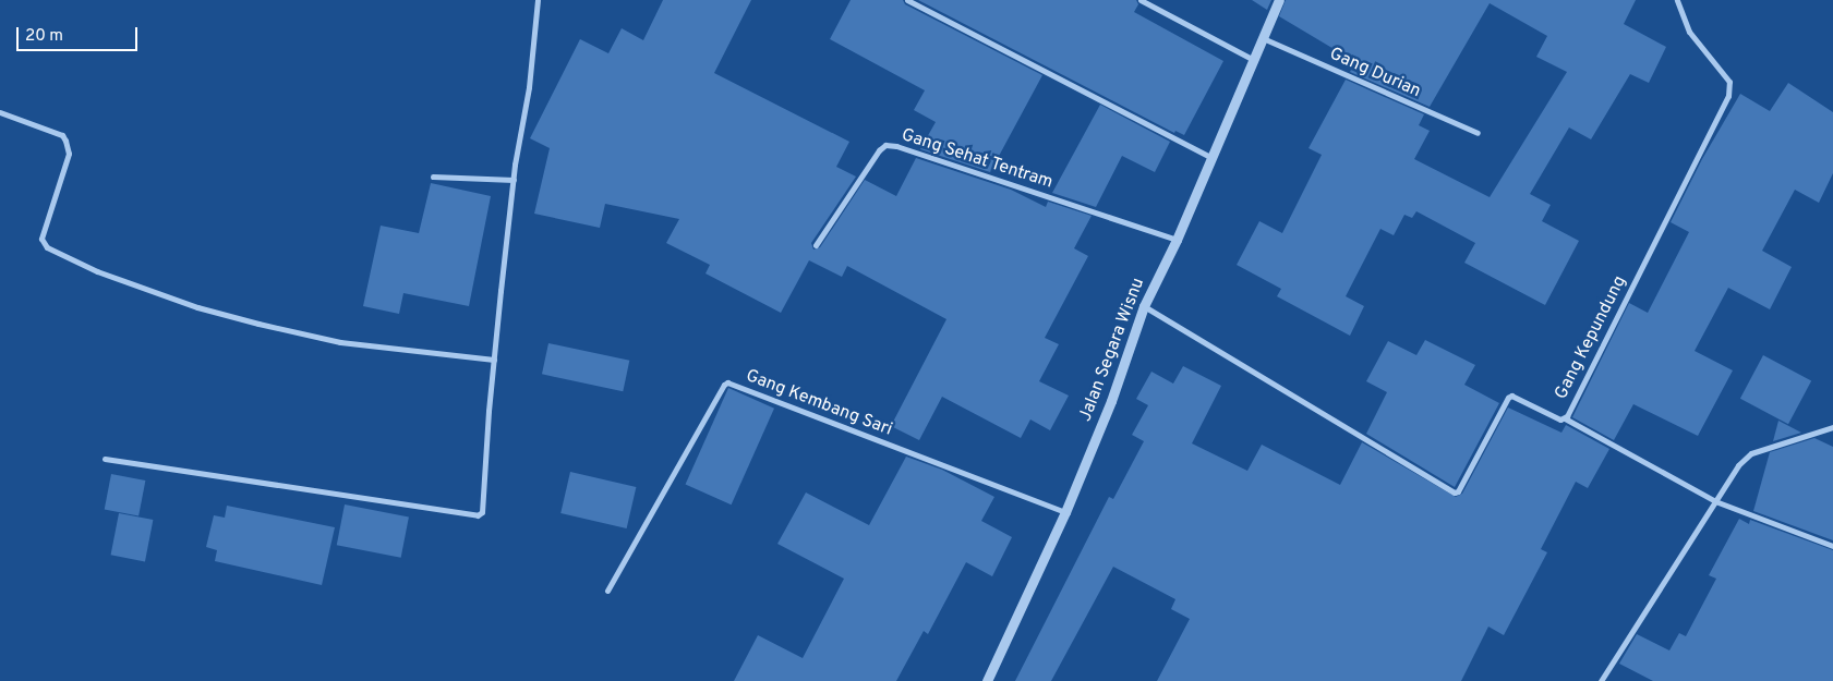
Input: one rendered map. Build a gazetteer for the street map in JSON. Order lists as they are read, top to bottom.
{
  "streets": {
    "street": [
      "Gang Durian",
      "Gang Sehat Tentram",
      "Gang Kepundung",
      "Jalan Segara Wisnu",
      "Gang Kembang Sari"
    ]
  },
  "crossings": [
    ["Gang Durian", "Jalan Segara Wisnu"],
    ["Gang Sehat Tentram", "Jalan Segara Wisnu"],
    ["Gang Kepundung", "Jalan Segara Wisnu"],
    ["Jalan Segara Wisnu", "Gang Kembang Sari"]
  ],
  "scale_bar": "20 m"
}
